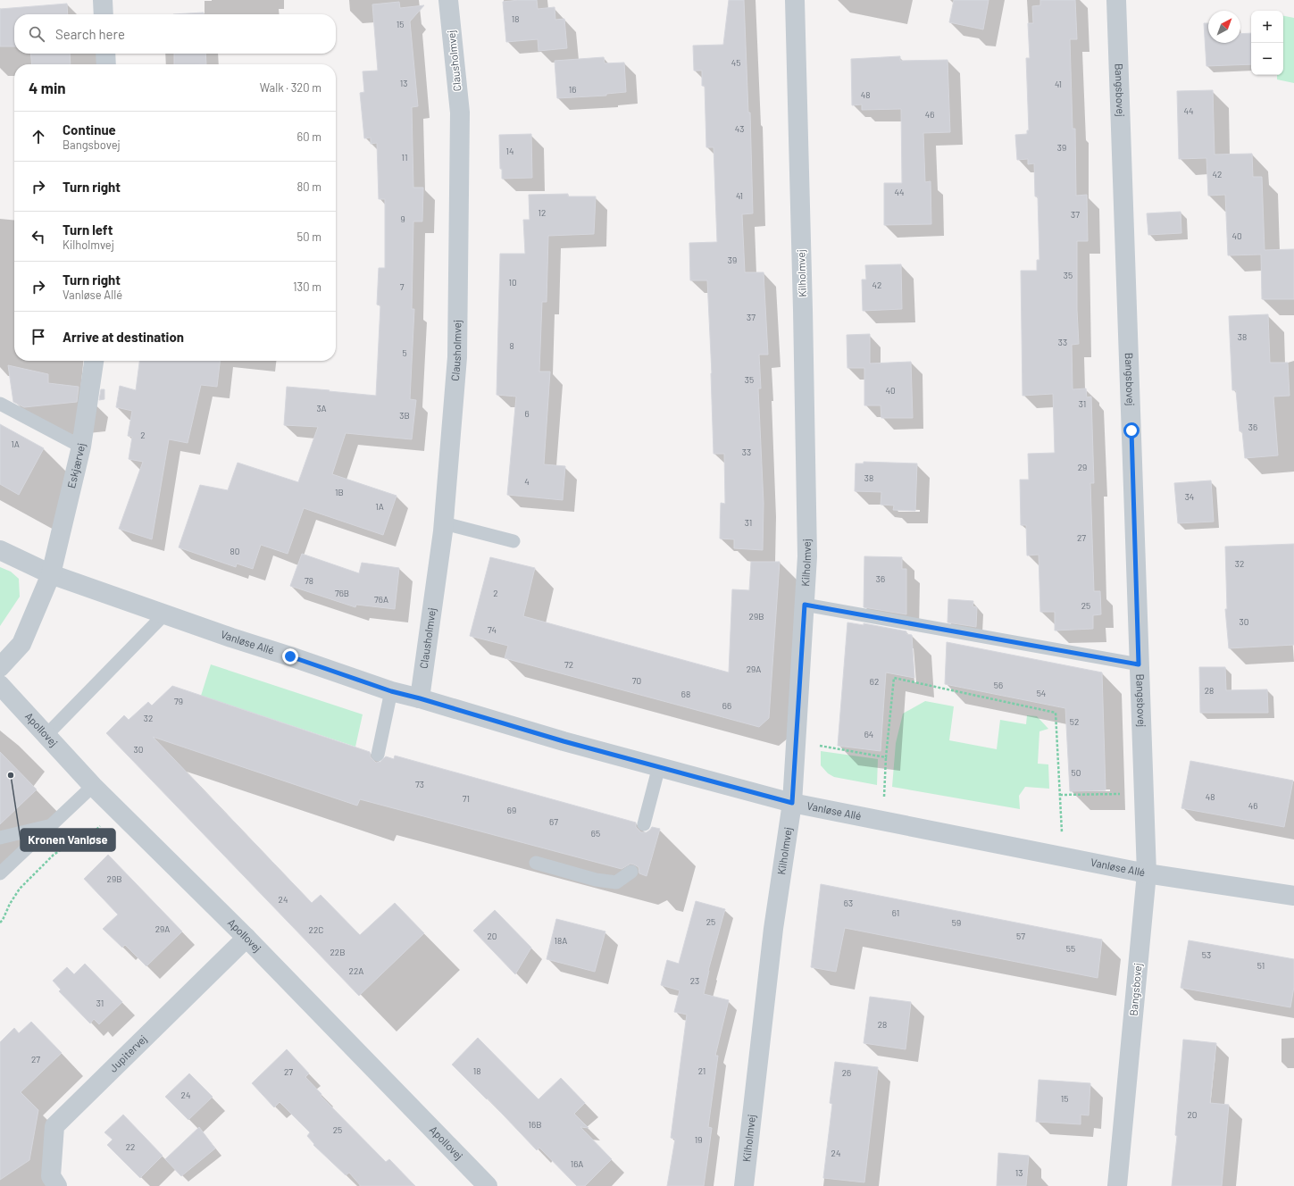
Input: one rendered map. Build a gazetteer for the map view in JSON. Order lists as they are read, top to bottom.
{
  "streets": {
    "street": [
      "Clausholmvej",
      "Bangsbovej",
      "Kilholmvej",
      "Eskjærvej",
      "Vanløse Allé",
      "Apollovej",
      "Jupitervej"
    ]
  },
  "crossings": [
    ["Clausholmvej", "Vanløse Allé"],
    ["Bangsbovej", "Vanløse Allé"],
    ["Kilholmvej", "Vanløse Allé"],
    ["Eskjærvej", "Vanløse Allé"],
    ["Apollovej", "Jupitervej"]
  ],
  "places": ["Kronen Vanløse"],
  "house_numbers": [
    "18",
    "15",
    "45",
    "13",
    "41",
    "16",
    "48",
    "44",
    "46",
    "43",
    "39",
    "14",
    "11",
    "42",
    "44",
    "41",
    "12",
    "37",
    "9",
    "40",
    "39",
    "35",
    "10",
    "42",
    "7",
    "37",
    "38",
    "33",
    "8",
    "5",
    "35",
    "40",
    "31",
    "3A",
    "6",
    "3B",
    "36",
    "2",
    "1A",
    "33",
    "29",
    "38",
    "4",
    "1B",
    "34",
    "1A",
    "31",
    "27",
    "80",
    "32",
    "36",
    "78",
    "76B",
    "2",
    "76A",
    "25",
    "29B",
    "30",
    "74",
    "72",
    "29A",
    "70",
    "62",
    "56",
    "28",
    "54",
    "68",
    "79",
    "66",
    "32",
    "52",
    "64",
    "30",
    "50",
    "73",
    "48",
    "71",
    "46",
    "69",
    "67",
    "65",
    "29B",
    "24",
    "63",
    "61",
    "25",
    "59",
    "29A",
    "22C",
    "20",
    "57",
    "18A",
    "55",
    "22B",
    "53",
    "51",
    "22A",
    "23",
    "31",
    "28",
    "27",
    "18",
    "21",
    "27",
    "26",
    "24",
    "15",
    "20",
    "16B",
    "25",
    "19",
    "22",
    "24",
    "16A",
    "13"
  ],
  "north": "top right",
  "page": {
    "map_buttons": ["+", "−"],
    "search": "Search here",
    "heading": ["4 min", "Walk · 320 m"],
    "list": [
      ["Continue", "Bangsbovej", "60 m"],
      ["Turn right", "80 m"],
      ["Turn left", "Kilholmvej", "50 m"],
      ["Turn right", "Vanløse Allé", "130 m"],
      "Arrive at destination"
    ]
  }
}
